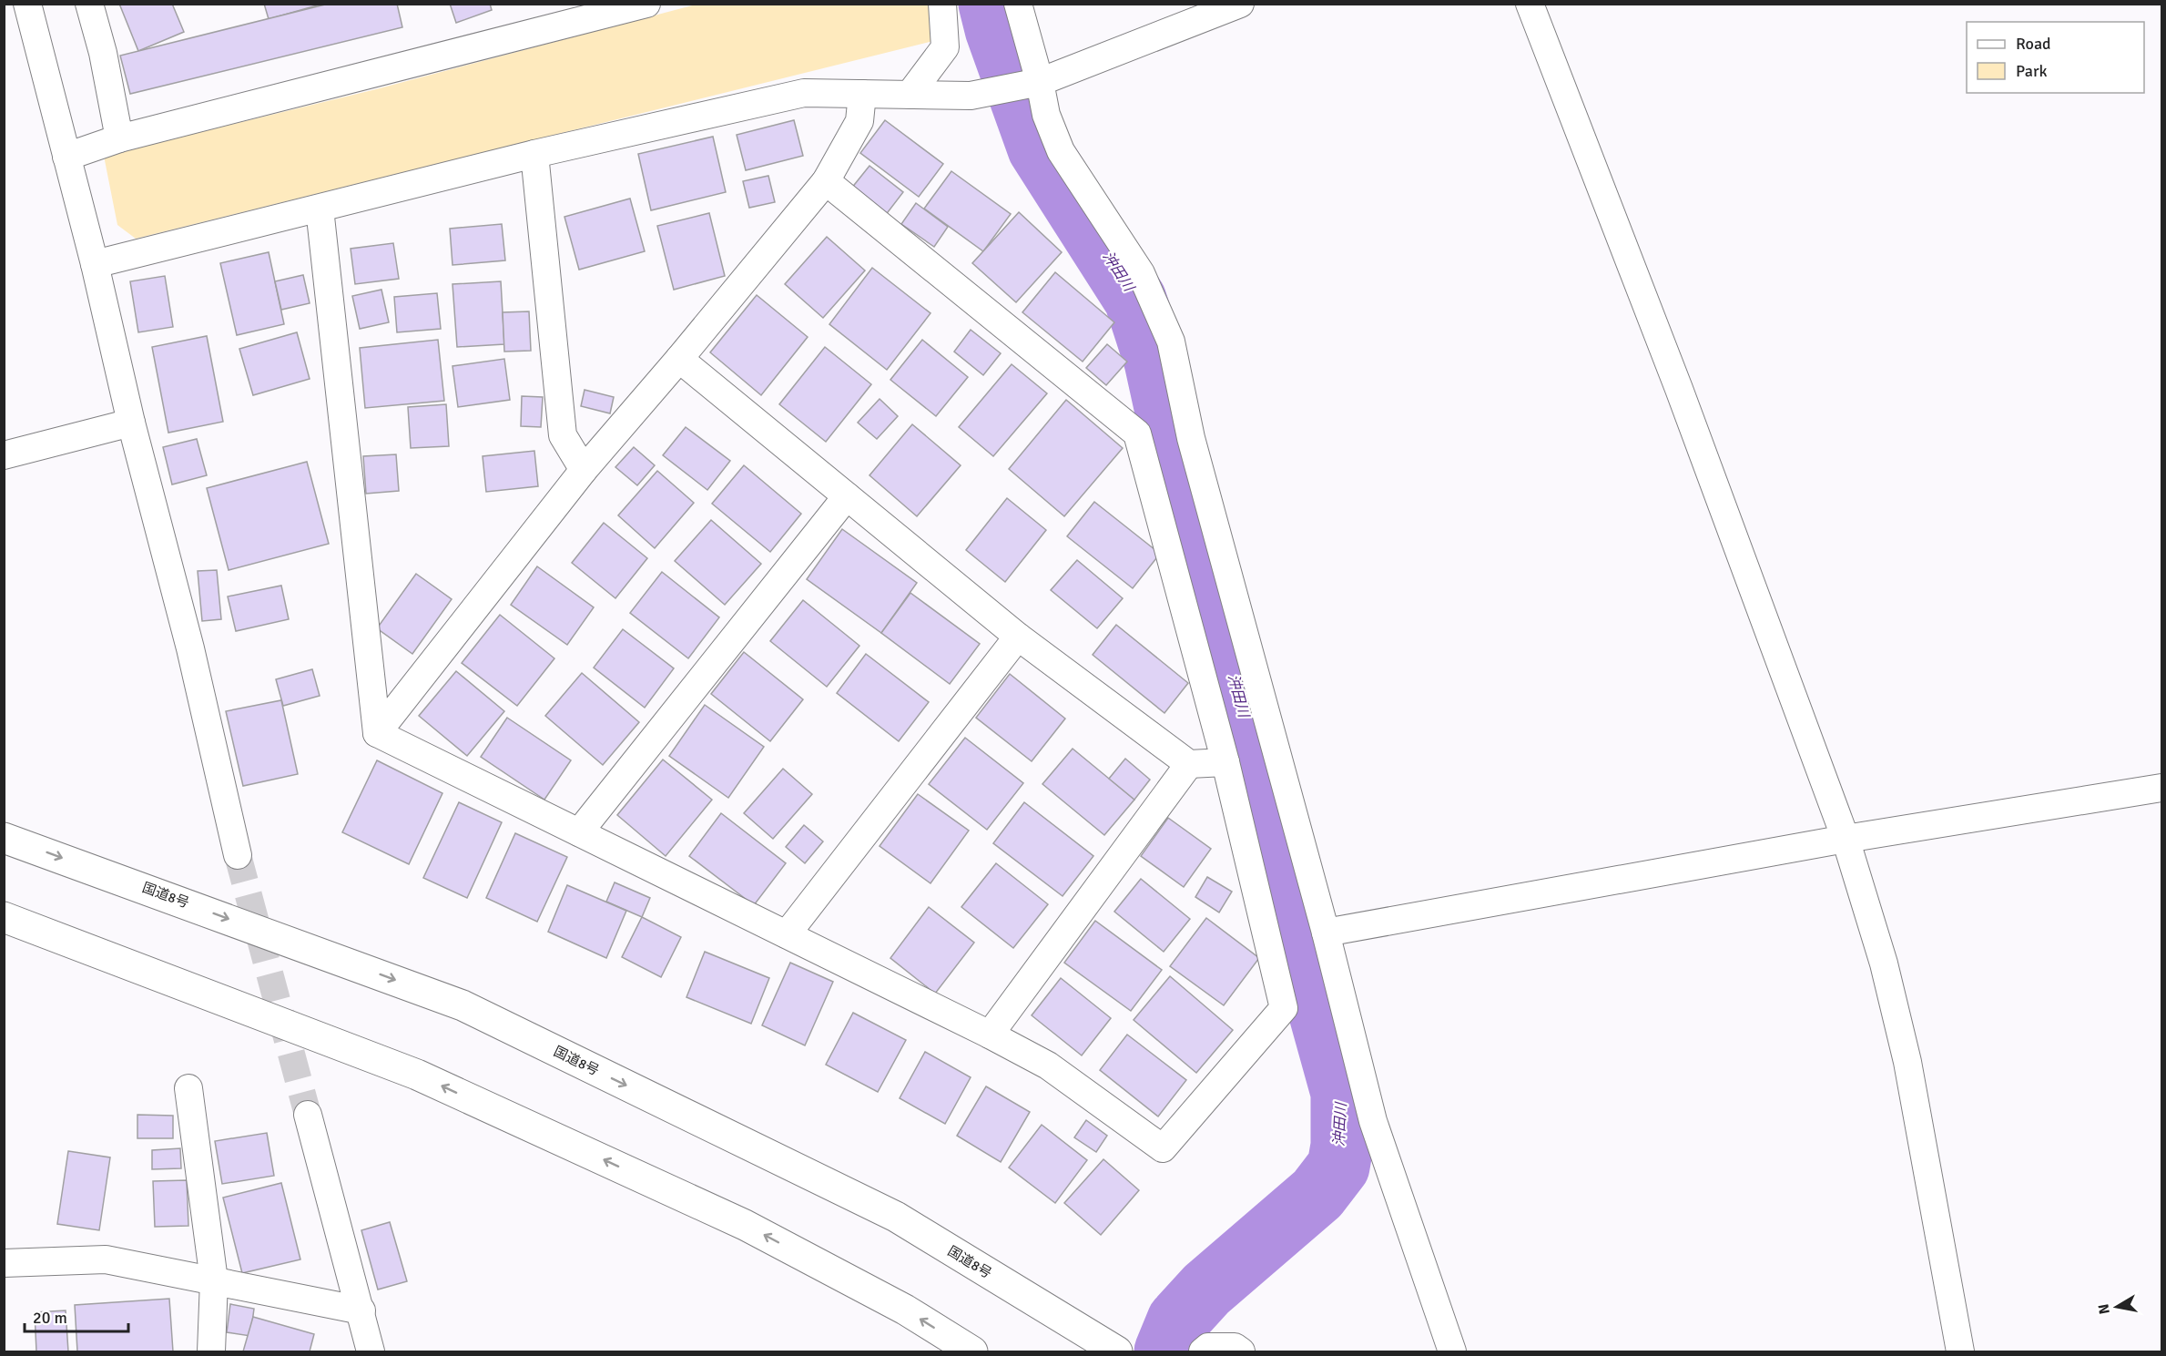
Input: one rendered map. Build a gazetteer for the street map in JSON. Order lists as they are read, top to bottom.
{
  "streets": {
    "highway": ["国道8号"]
  },
  "water": ["沖田川"],
  "legend": ["Road", "Park"],
  "scale_bar": "20 m",
  "north": "left"
}
